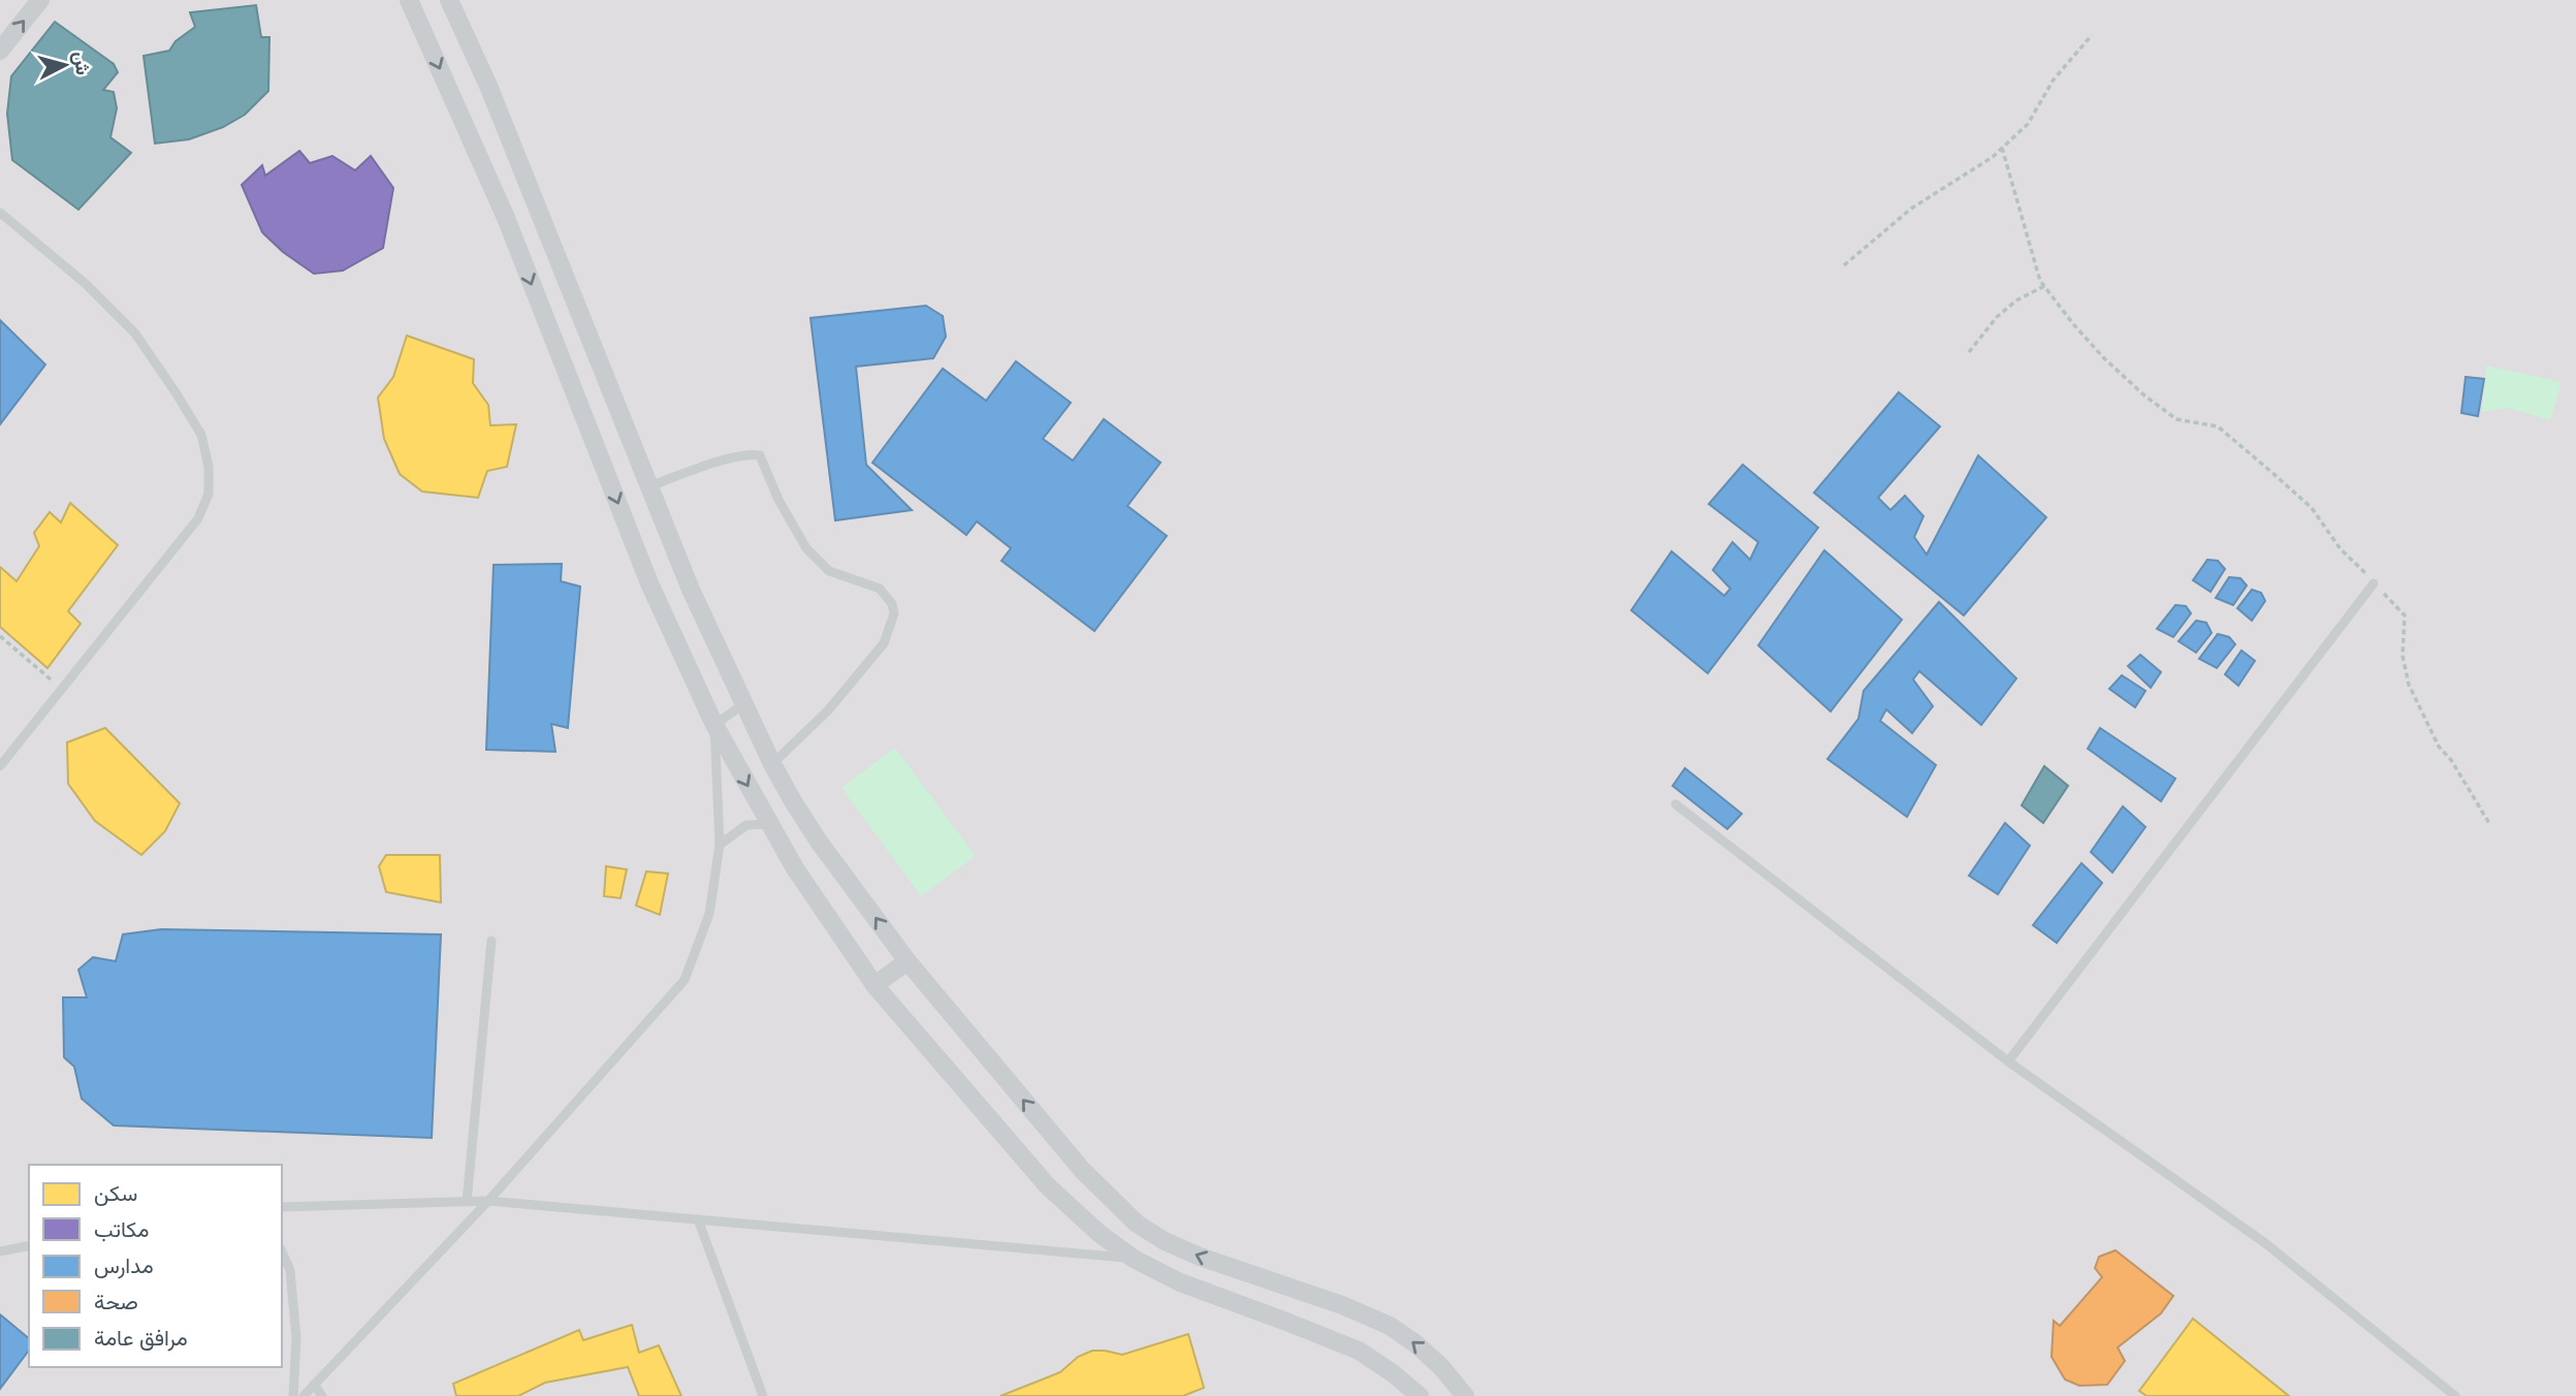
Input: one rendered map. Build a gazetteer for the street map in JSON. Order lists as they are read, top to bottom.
{
  "legend": [
    "سكن",
    "مكاتب",
    "مدارس",
    "صحة",
    "مرافق عامة"
  ],
  "north": "right"
}
